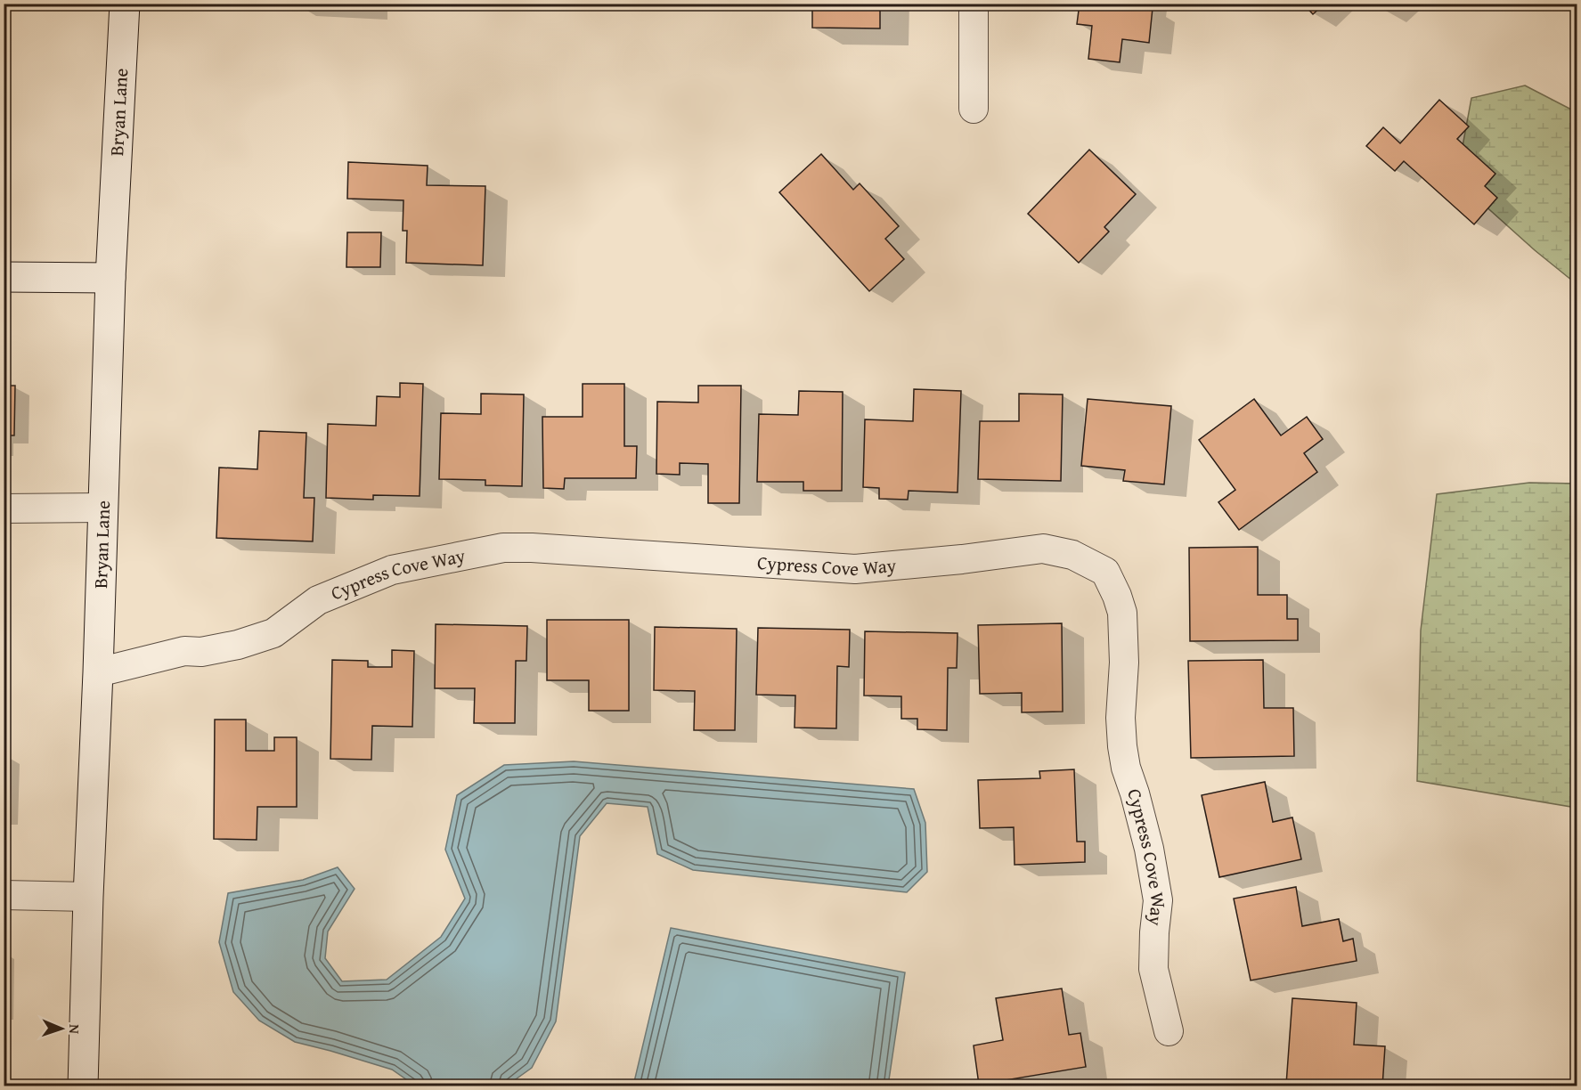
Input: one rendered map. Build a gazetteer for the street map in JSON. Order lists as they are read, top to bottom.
{
  "streets": {
    "street": ["Bryan Lane", "Cypress Cove Way"]
  },
  "crossings": [
    ["Bryan Lane", "Cypress Cove Way"]
  ],
  "north": "right"
}
